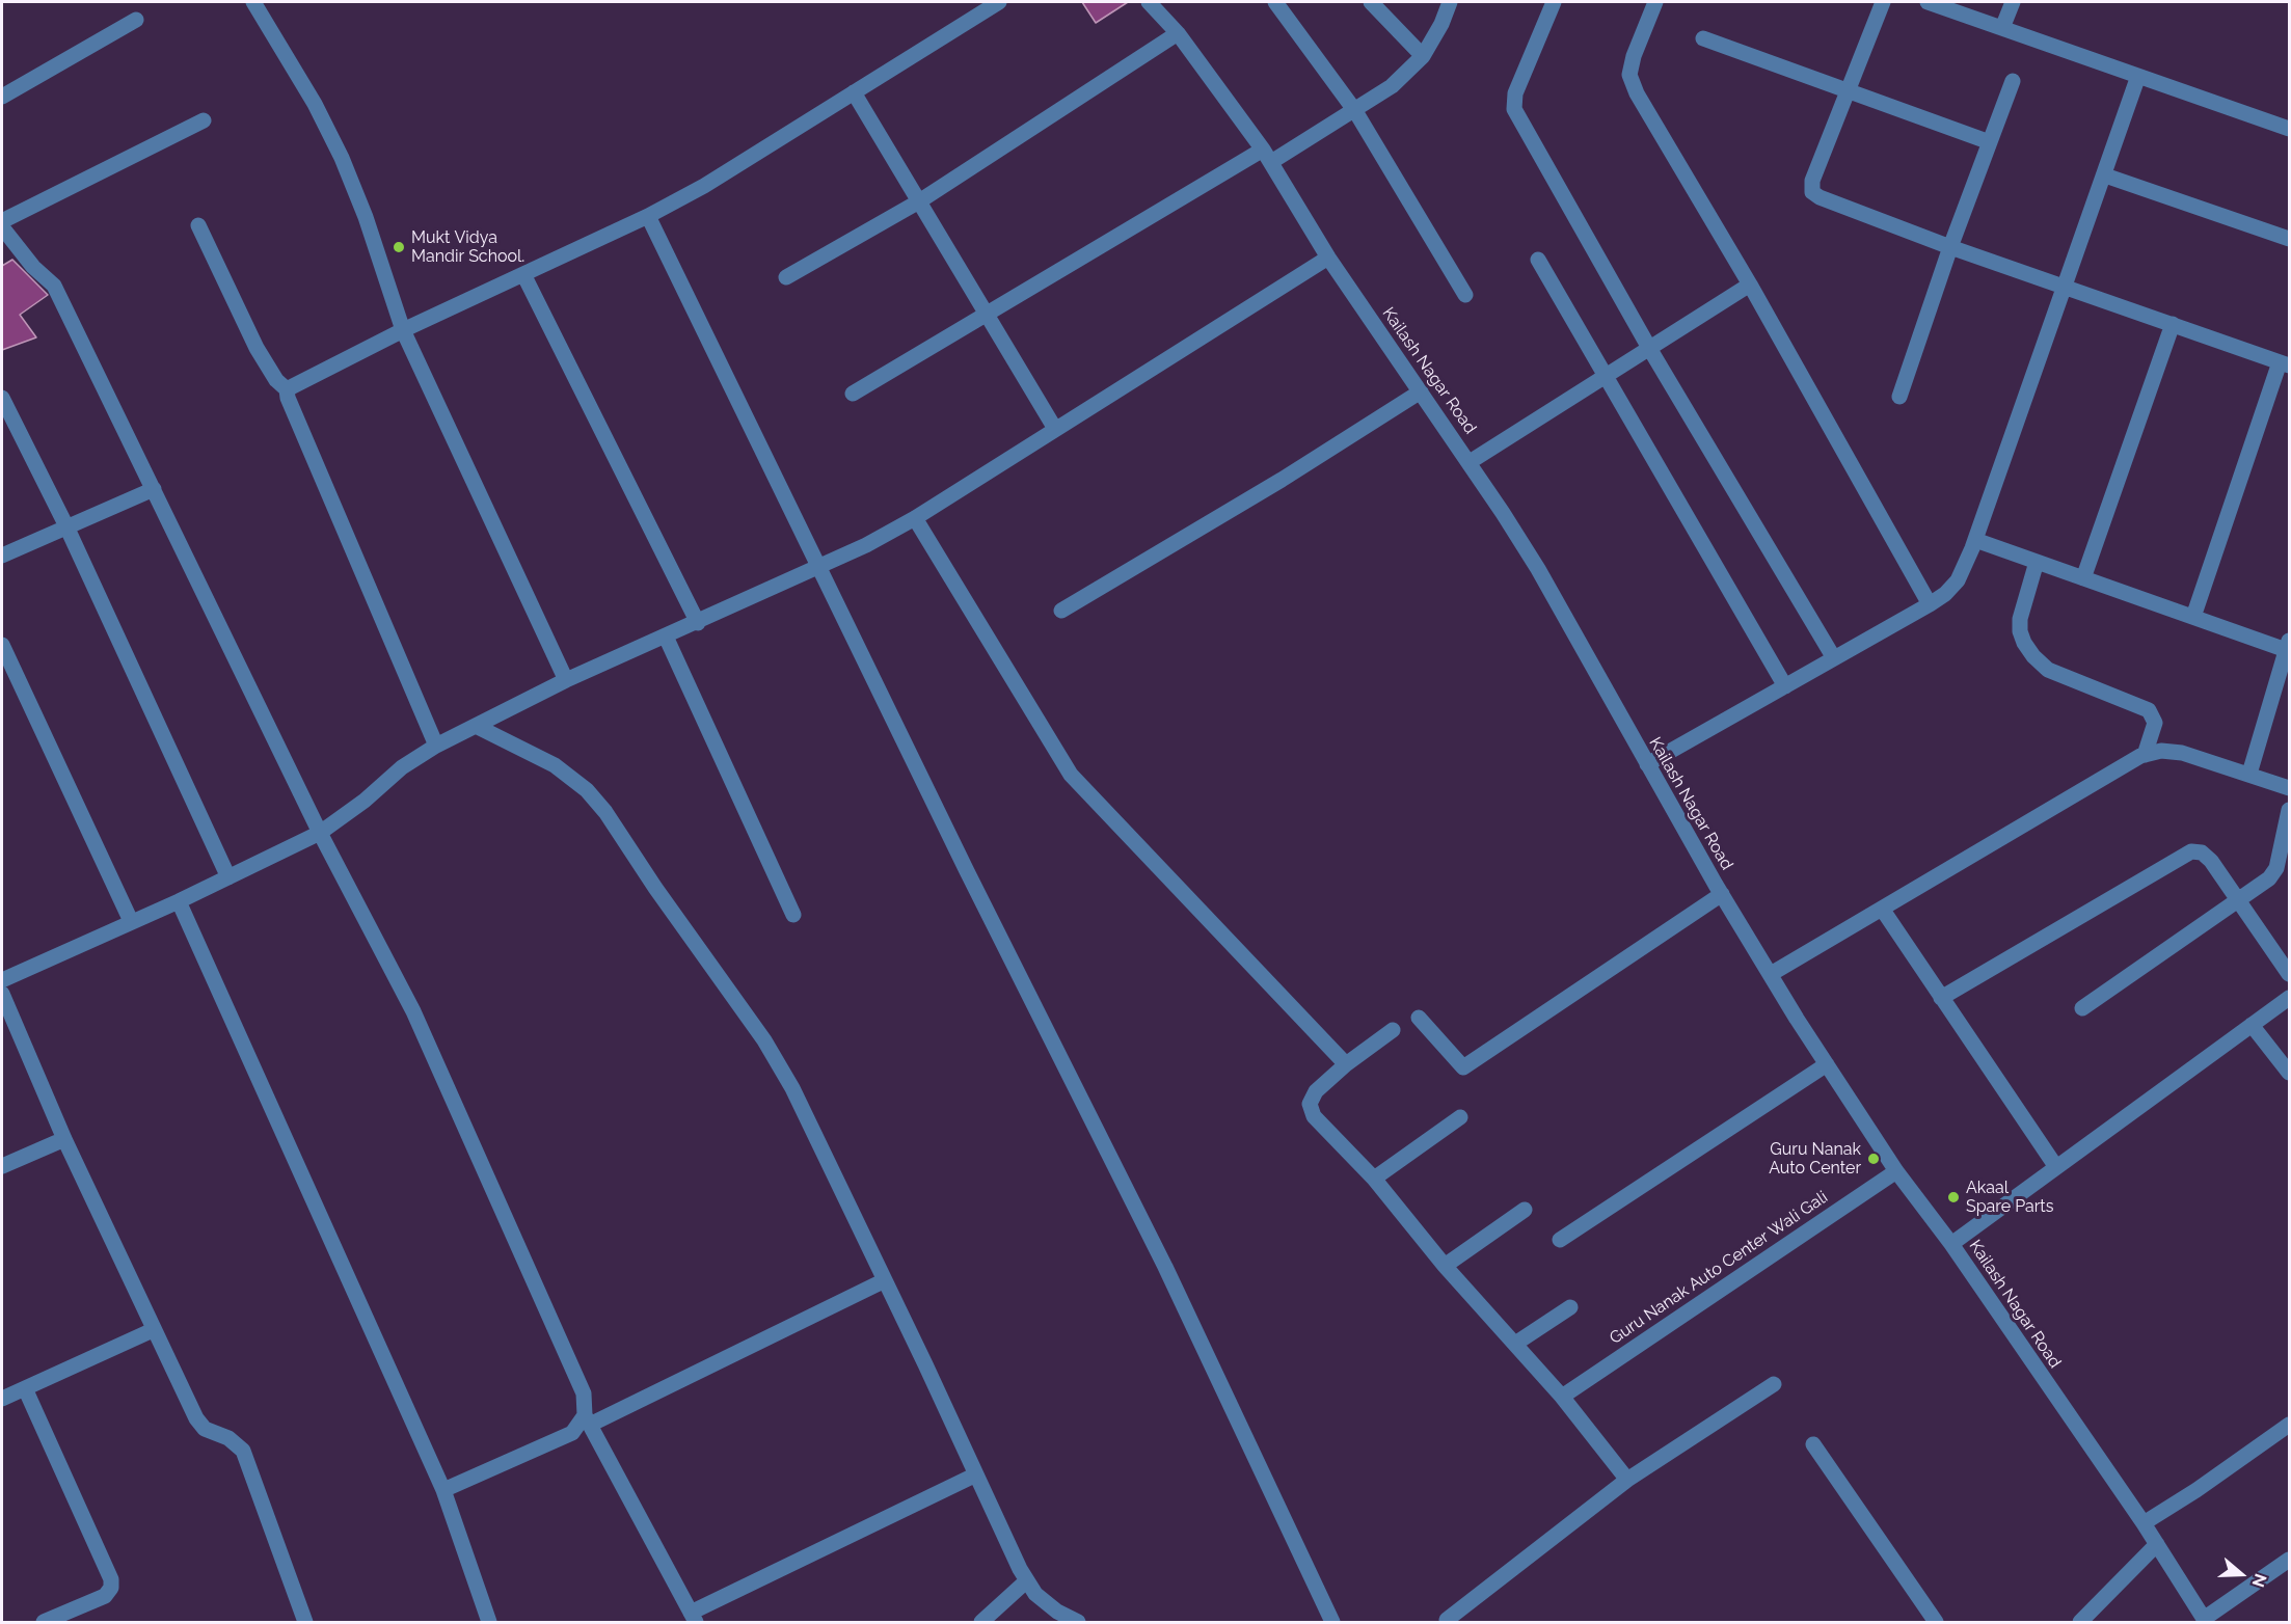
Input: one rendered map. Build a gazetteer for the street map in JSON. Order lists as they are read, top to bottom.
{
  "streets": {
    "street": ["Kailash Nagar Road", "Guru Nanak Auto Center Wali Gali"]
  },
  "crossings": [
    ["Kailash Nagar Road", "Guru Nanak Auto Center Wali Gali"]
  ],
  "places": ["Mukt Vidya Mandir School.", "Guru Nanak Auto Center", "Akaal Spare Parts"],
  "north": "right"
}
